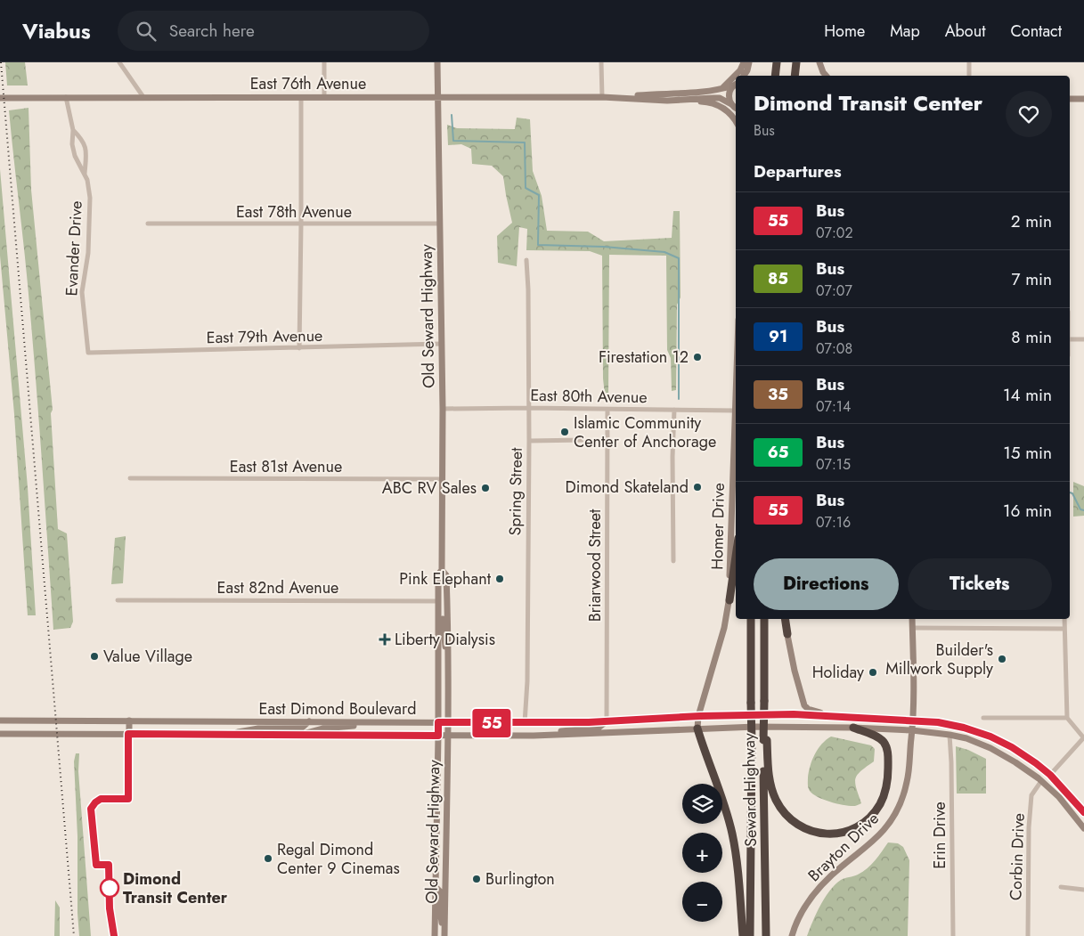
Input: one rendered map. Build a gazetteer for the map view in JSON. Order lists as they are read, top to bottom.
{
  "streets": {
    "highway": ["Seward Highway"],
    "main road": [
      "East 76th Avenue",
      "Old Seward Highway",
      "Homer Drive",
      "East Dimond Boulevard",
      "Brayton Drive"
    ],
    "street": [
      "East 78th Avenue",
      "Evander Drive",
      "East 79th Avenue",
      "East 80th Avenue",
      "East 81st Avenue",
      "Spring Street",
      "Briarwood Street",
      "East 82nd Avenue",
      "Erin Drive",
      "Corbin Drive"
    ]
  },
  "crossings": [
    ["East 76th Avenue", "Evander Drive"],
    ["East 76th Avenue", "Old Seward Highway"],
    ["East 78th Avenue", "Old Seward Highway"],
    ["Evander Drive", "East 79th Avenue"],
    ["Old Seward Highway", "East 79th Avenue"],
    ["Old Seward Highway", "East 80th Avenue"],
    ["Old Seward Highway", "East 81st Avenue"],
    ["Old Seward Highway", "East 82nd Avenue"],
    ["Old Seward Highway", "East Dimond Boulevard"],
    ["East 80th Avenue", "Spring Street"],
    ["East 80th Avenue", "Homer Drive"],
    ["East 80th Avenue", "Briarwood Street"],
    ["Spring Street", "East Dimond Boulevard"],
    ["Homer Drive", "East Dimond Boulevard"],
    ["Briarwood Street", "East Dimond Boulevard"],
    ["East Dimond Boulevard", "Erin Drive"],
    ["East Dimond Boulevard", "Brayton Drive"],
    ["East Dimond Boulevard", "Corbin Drive"]
  ],
  "places": {
    "other": [
      "Firestation 12",
      "Islamic Community Center of Anchorage",
      "Dimond Skateland",
      "ABC RV Sales",
      "Pink Elephant",
      "Value Village",
      "Builder's Millwork Supply",
      "Holiday",
      "Regal Dimond Center 9 Cinemas",
      "Burlington",
      "Dimond Transit Center"
    ],
    "health": ["Liberty Dialysis"]
  },
  "lines": ["bus line 55"],
  "page": {
    "header": "Viabus",
    "search": "Search here",
    "nav": [
      "Home",
      "Map",
      "About",
      "Contact"
    ],
    "on_map": "55",
    "heading": [
      ["Dimond Transit Center", "Bus"],
      "Departures"
    ],
    "list": [
      {
        "mark": "55",
        "name": "Bus",
        "note": "07:02",
        "value": "2 min"
      },
      {
        "mark": "85",
        "name": "Bus",
        "note": "07:07",
        "value": "7 min"
      },
      {
        "mark": "91",
        "name": "Bus",
        "note": "07:08",
        "value": "8 min"
      },
      {
        "mark": "35",
        "name": "Bus",
        "note": "07:14",
        "value": "14 min"
      },
      {
        "mark": "65",
        "name": "Bus",
        "note": "07:15",
        "value": "15 min"
      },
      {
        "mark": "55",
        "name": "Bus",
        "note": "07:16",
        "value": "16 min"
      }
    ],
    "buttons": ["Directions", "Tickets"],
    "map_buttons": ["+", "−"]
  }
}
